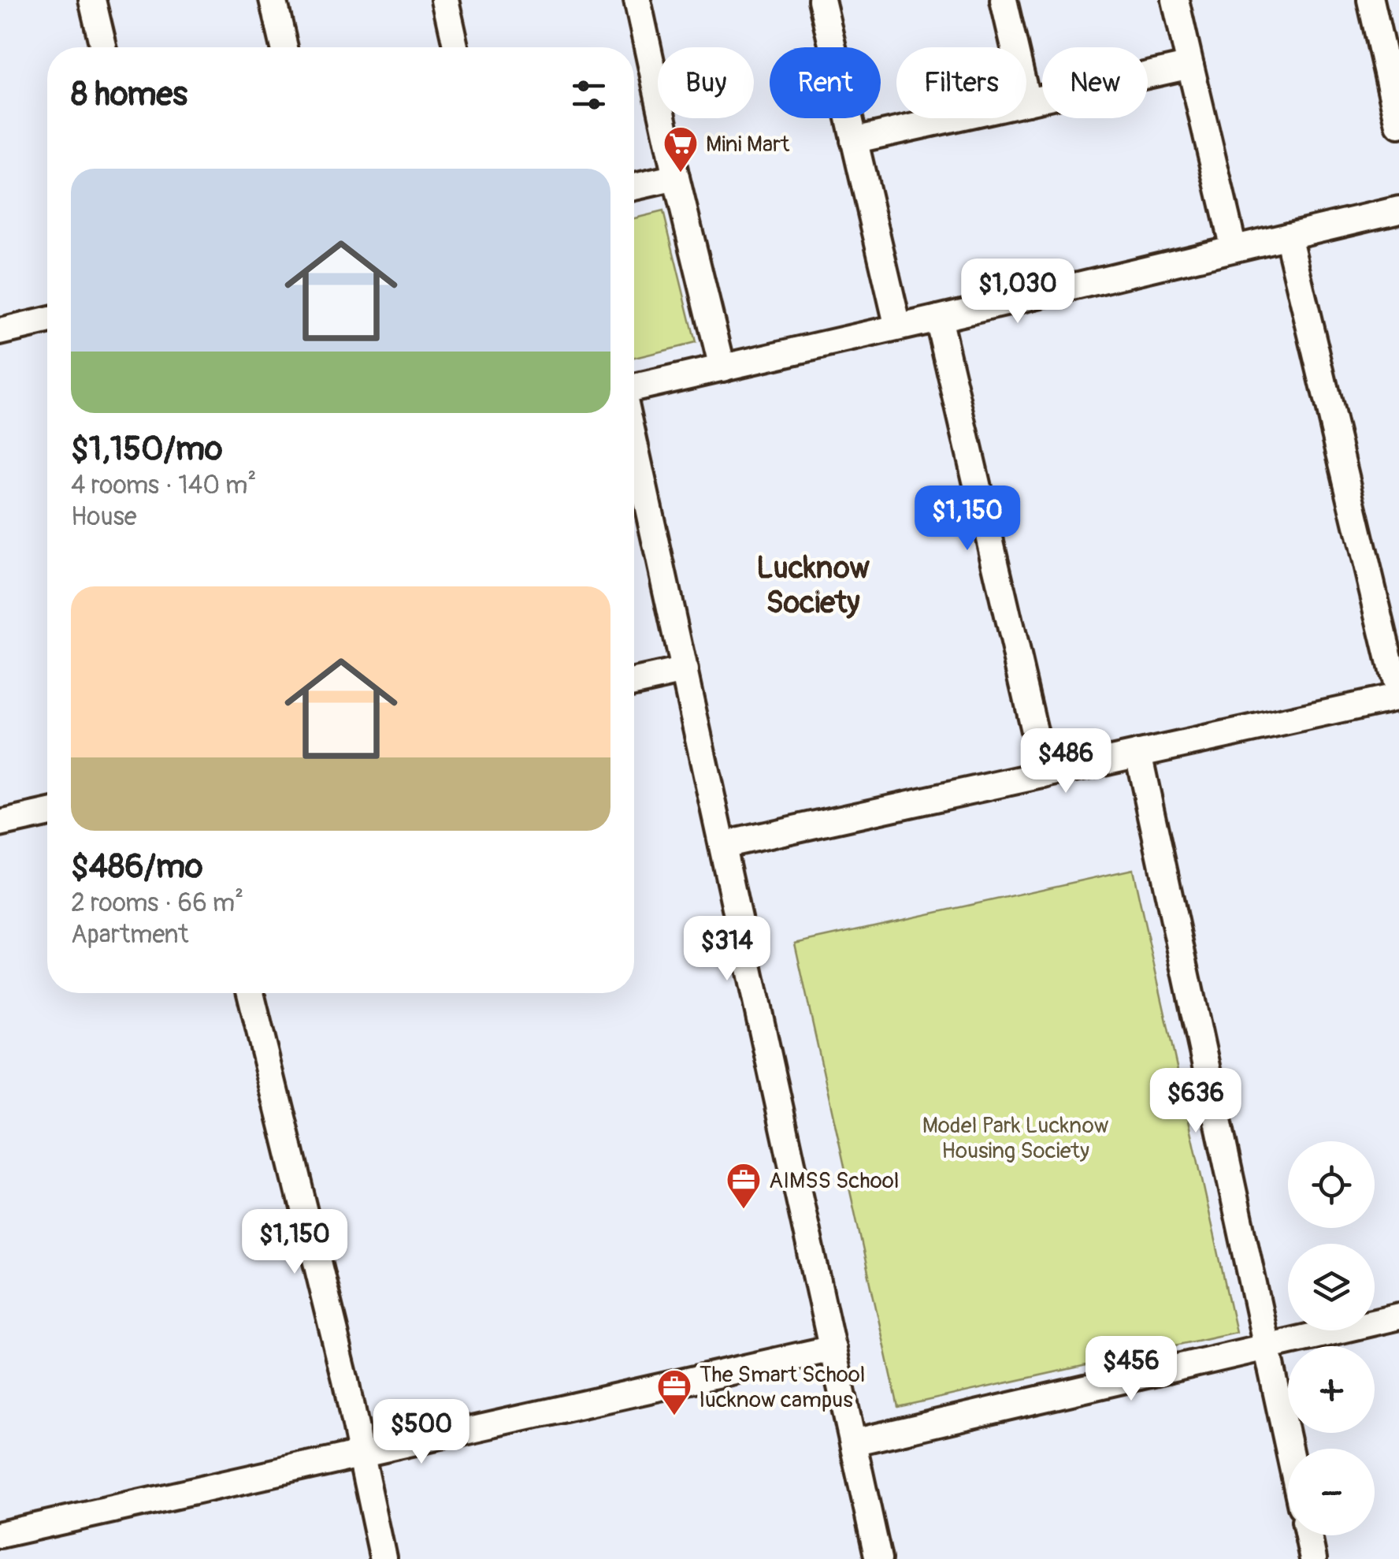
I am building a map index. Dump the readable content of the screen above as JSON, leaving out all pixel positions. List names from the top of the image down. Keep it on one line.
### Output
{"districts":["Lucknow Society"],"parks":["Model Park Lucknow Housing Society"],"places":{"supermarket":["Mini Mart"],"office":["AIMSS School","The Smart School lucknow campus"]},"page":{"chip":["Buy","Rent","Filters","New"],"heading":"8 homes","list":[{"name":"$1,150/mo","note":"4 rooms · 140 m² · House"},{"name":"$486/mo","note":"2 rooms · 66 m² · Apartment"}],"price":["$1,030","$1,150","$486","$314","$636","$1,150","$456","$500"],"map_buttons":["+","−"]}}
